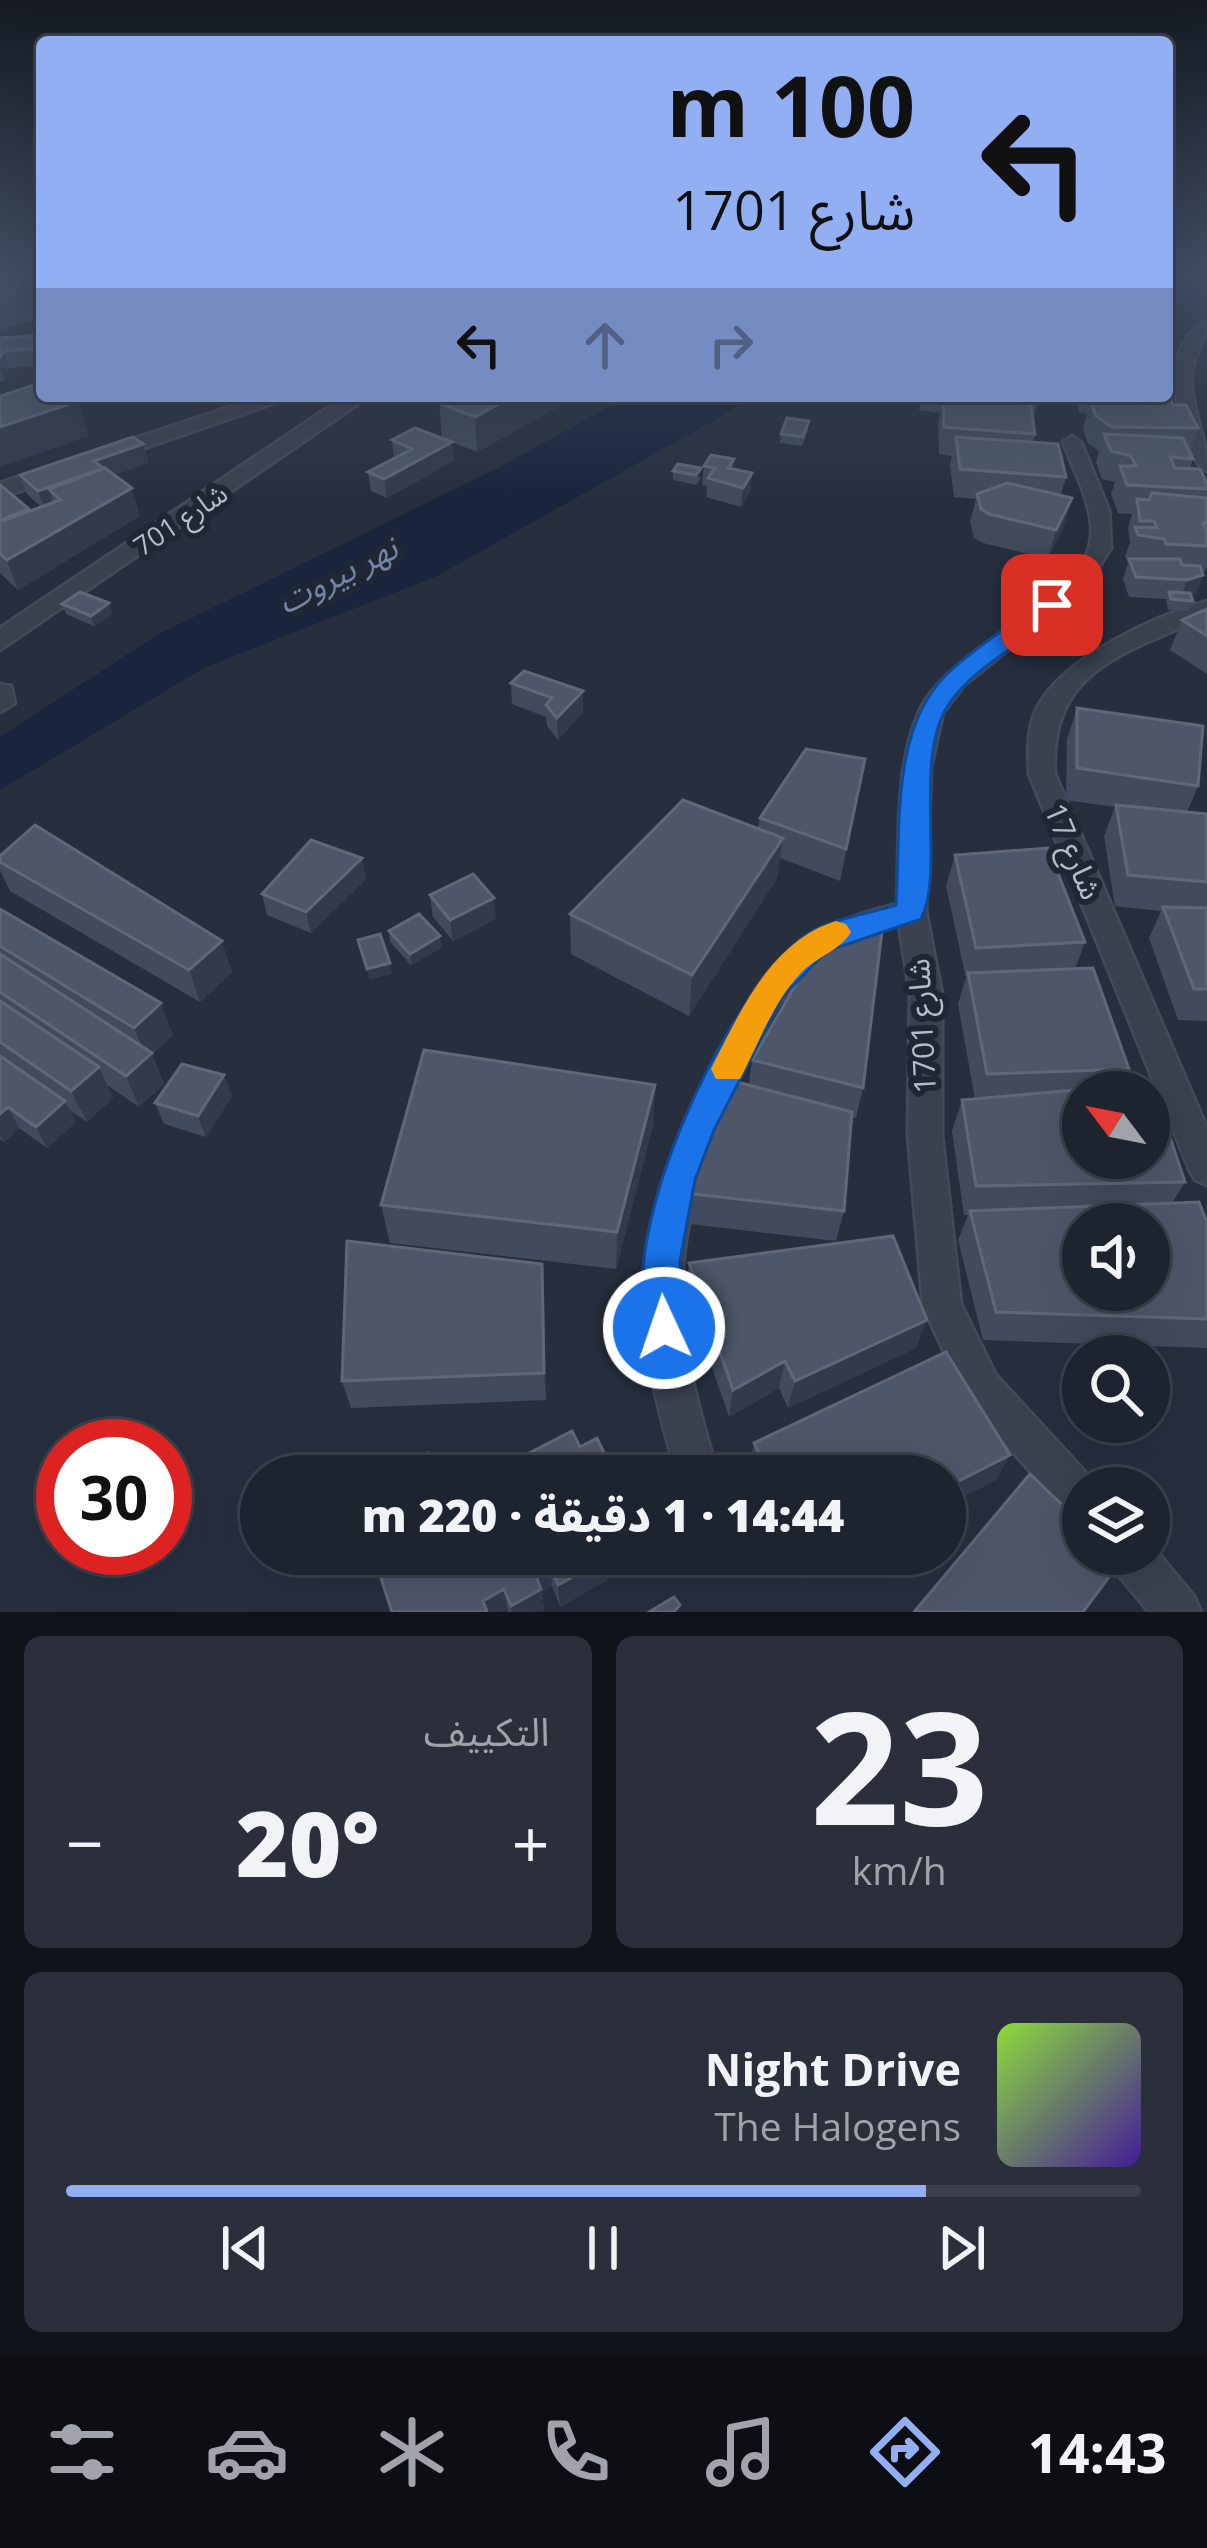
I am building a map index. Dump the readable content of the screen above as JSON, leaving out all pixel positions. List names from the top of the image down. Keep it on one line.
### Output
{"streets":{"street":["شارع 701","شارع 17","شارع 1701"]},"water":["نهر بيروت"],"north":"top left","page":{"turn":["100 m","شارع 1701"],"limit":"30","trip":"14:44 · 1 دقيقة · 220 m","tile":[["23","km/h"],"التكييف"],"heat":["−","20°","+"],"song":["Night Drive","The Halogens"],"tabs":"14:43"}}
